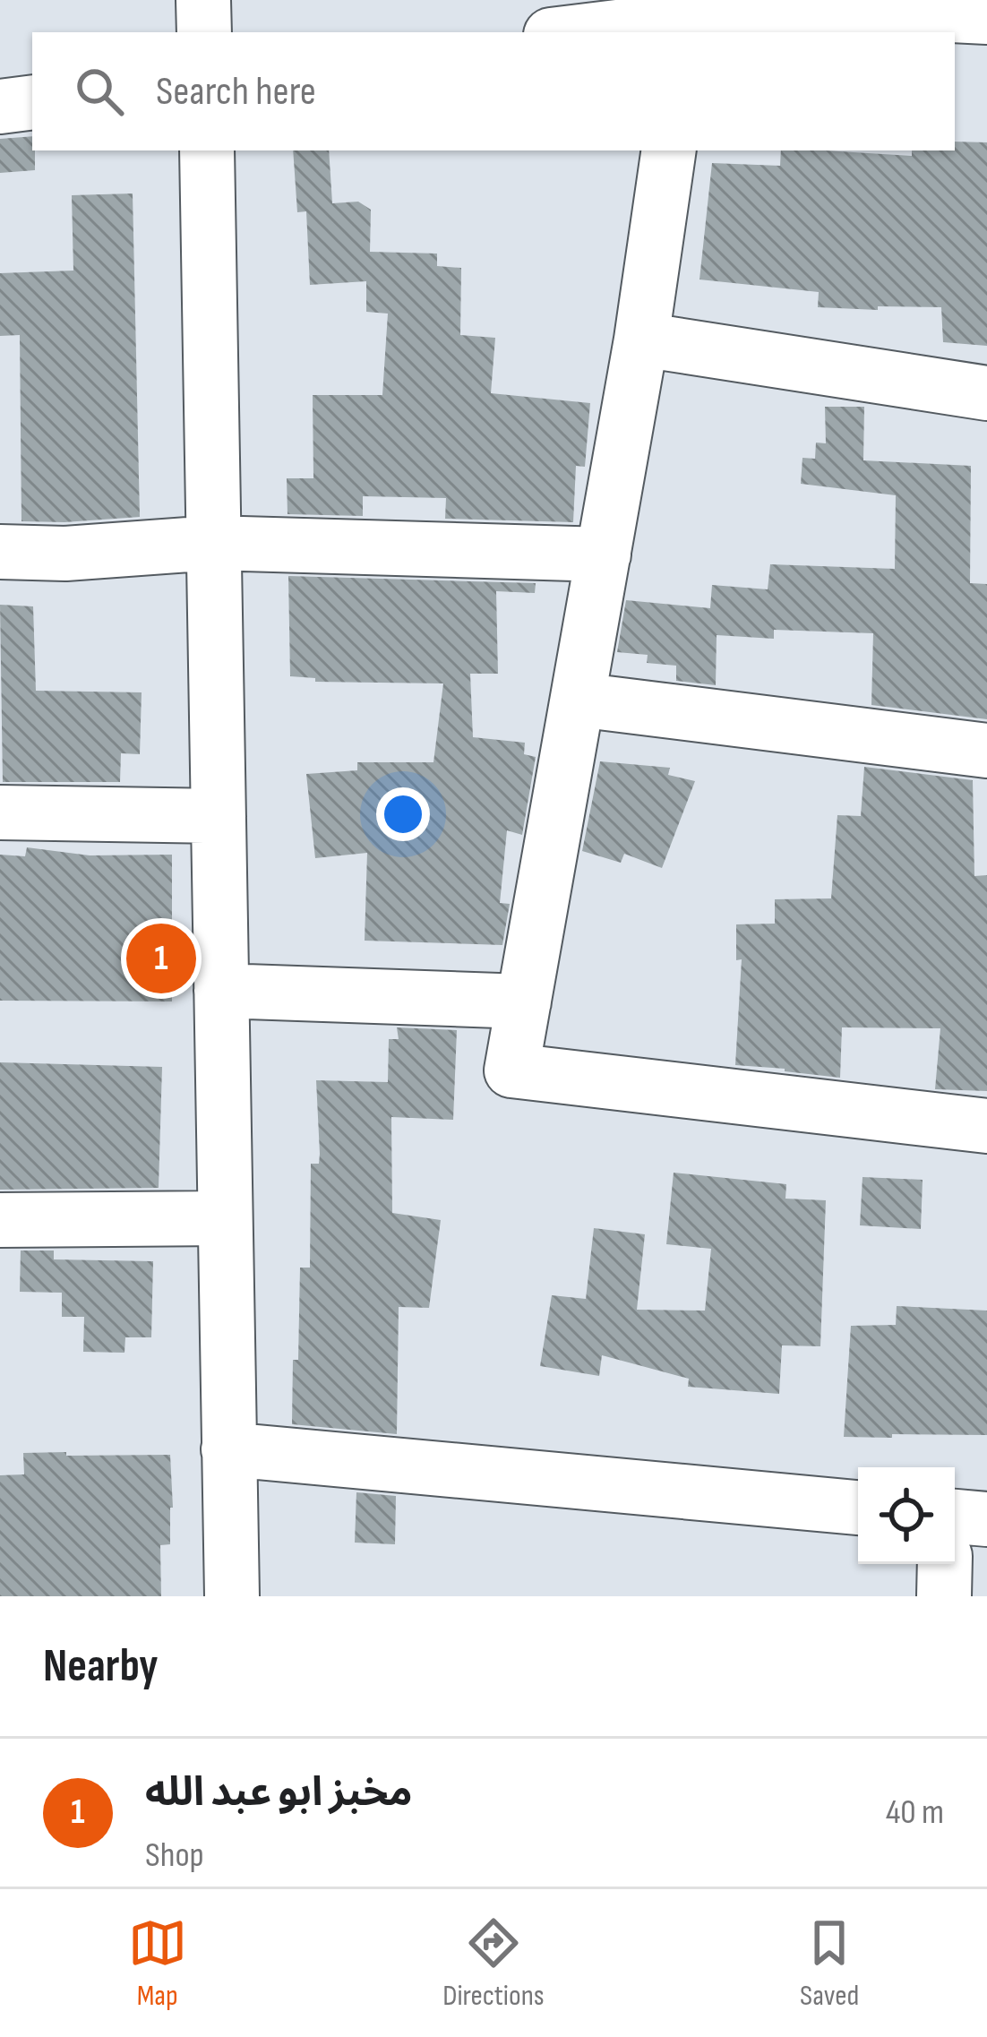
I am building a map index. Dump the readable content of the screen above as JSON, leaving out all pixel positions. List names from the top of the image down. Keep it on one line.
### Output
{"page":{"search":"Search here","pins":"1","heading":"Nearby","list":[{"mark":"1","name":"مخبز ابو عبد الله","note":"Shop","value":"40 m"}],"nav":["Map","Directions","Saved"]}}
